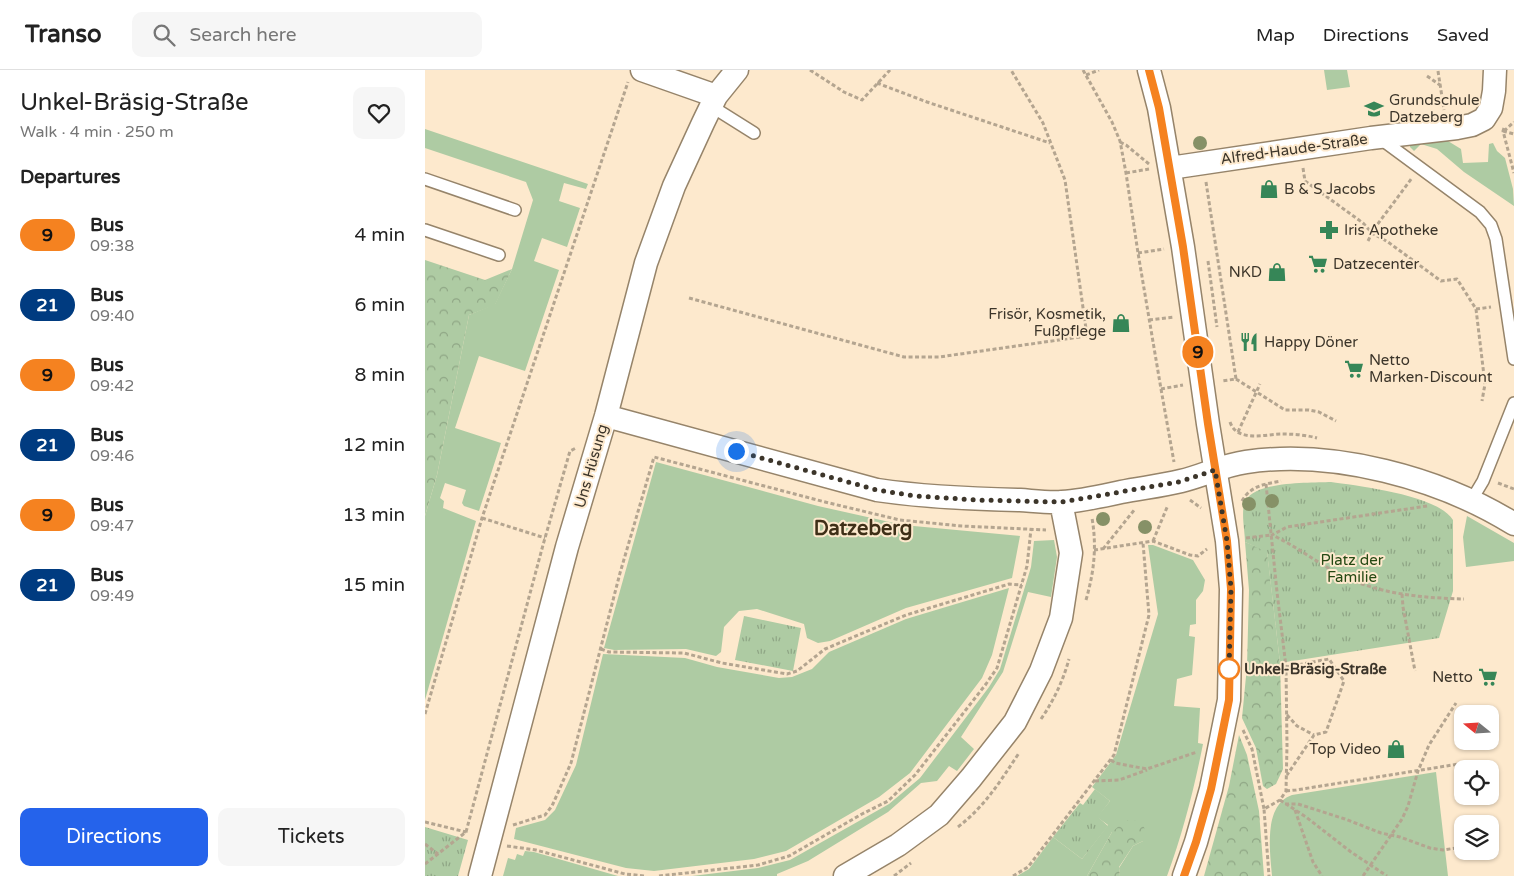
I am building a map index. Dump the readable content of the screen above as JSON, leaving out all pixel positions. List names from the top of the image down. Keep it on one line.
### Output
{"streets":{"street":["Alfred-Haude-Straße","Uns Hüsung"]},"districts":["Datzeberg"],"parks":["Platz der Familie"],"places":{"school or university":["Grundschule Datzeberg"],"shop":["B & S Jacobs","NKD","Frisör, Kosmetik, Fußpflege","Top Video"],"pharmacy":["Iris Apotheke"],"supermarket":["Datzecenter","Netto Marken-Discount","Netto"],"restaurant":["Happy Döner"],"other":["Unkel-Bräsig-Straße"]},"lines":["bus line 9"],"north":"left","page":{"header":"Transo","search":"Search here","nav":["Map","Directions","Saved"],"heading":[["Unkel-Bräsig-Straße","Walk · 4 min · 250 m"],"Departures"],"on_map":"9","list":[{"mark":"9","name":"Bus","note":"09:38","value":"4 min"},{"mark":"21","name":"Bus","note":"09:40","value":"6 min"},{"mark":"9","name":"Bus","note":"09:42","value":"8 min"},{"mark":"21","name":"Bus","note":"09:46","value":"12 min"},{"mark":"9","name":"Bus","note":"09:47","value":"13 min"},{"mark":"21","name":"Bus","note":"09:49","value":"15 min"}],"buttons":["Directions","Tickets"]}}
